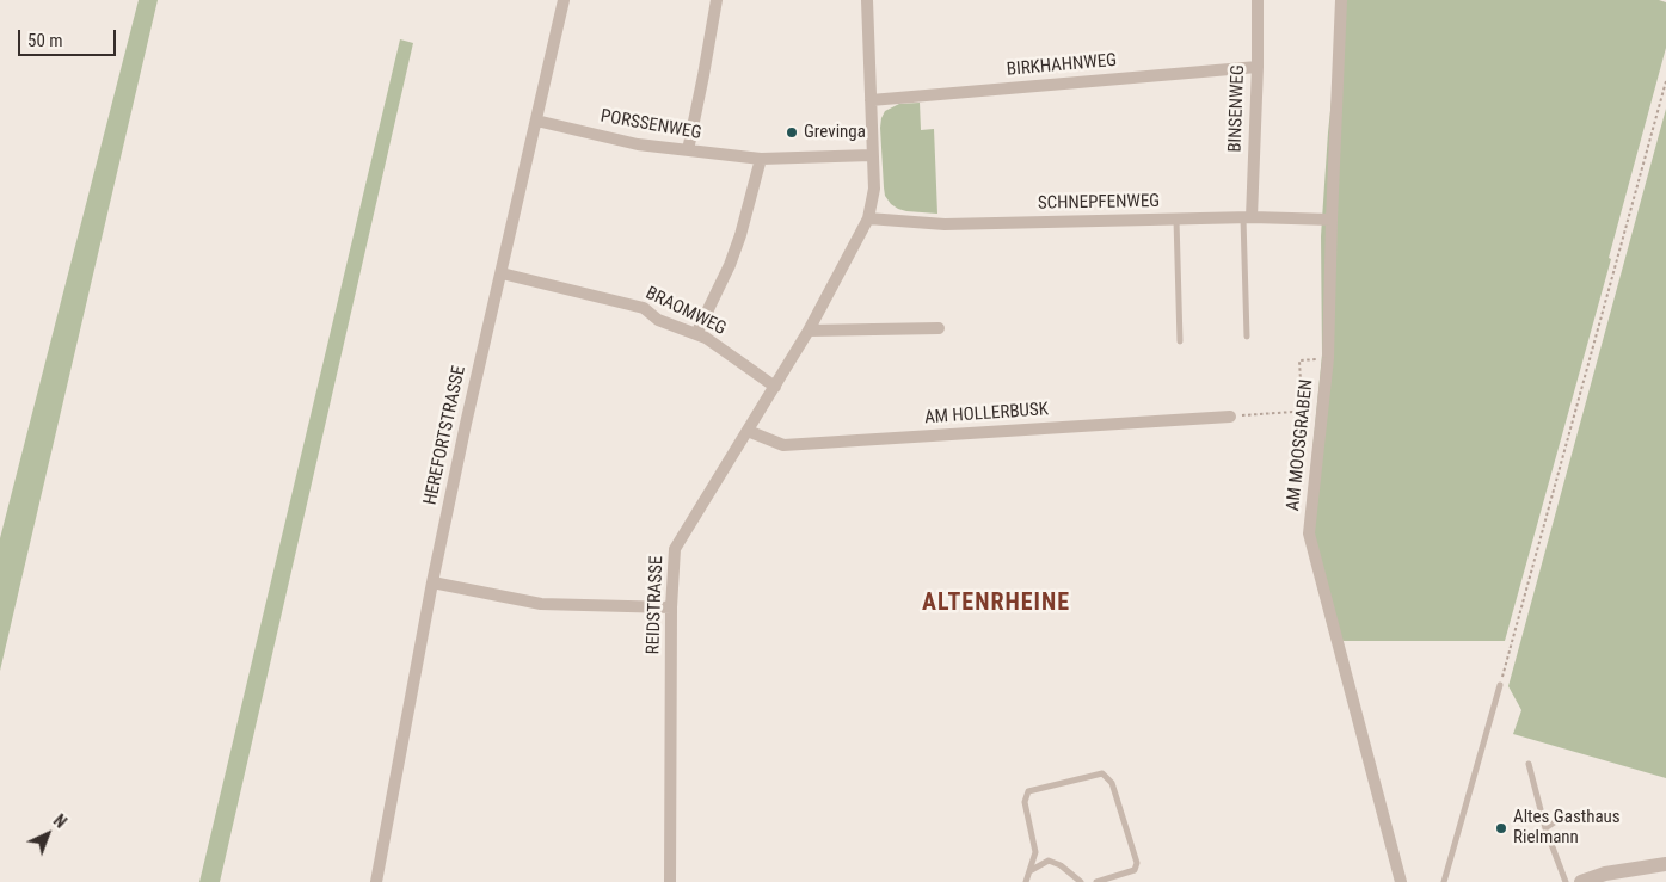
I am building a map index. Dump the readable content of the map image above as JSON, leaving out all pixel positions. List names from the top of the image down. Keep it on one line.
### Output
{"streets":{"street":["BIRKHAHNWEG","BINSENWEG","PORSSENWEG","SCHNEPFENWEG","BRAOMWEG","AM HOLLERBUSK","HEREFORTSTRASSE","AM MOOSGRABEN","REIDSTRASSE"]},"crossings":[["BIRKHAHNWEG","BINSENWEG"],["BIRKHAHNWEG","REIDSTRASSE"],["BINSENWEG","SCHNEPFENWEG"],["PORSSENWEG","HEREFORTSTRASSE"],["PORSSENWEG","REIDSTRASSE"],["SCHNEPFENWEG","AM MOOSGRABEN"],["SCHNEPFENWEG","REIDSTRASSE"],["BRAOMWEG","HEREFORTSTRASSE"],["BRAOMWEG","REIDSTRASSE"],["AM HOLLERBUSK","REIDSTRASSE"]],"districts":["ALTENRHEINE"],"places":["Grevinga","Altes Gasthaus Rielmann"],"scale_bar":"50 m","north":"top right"}
